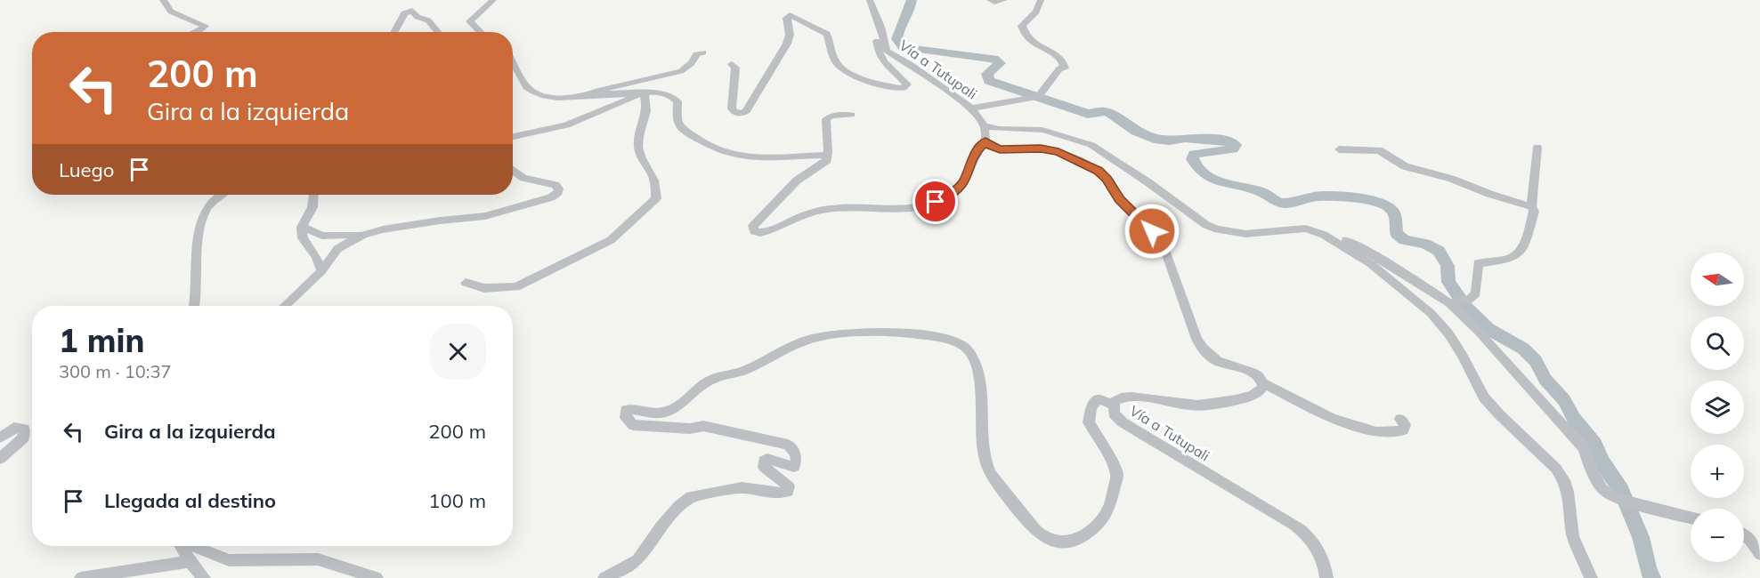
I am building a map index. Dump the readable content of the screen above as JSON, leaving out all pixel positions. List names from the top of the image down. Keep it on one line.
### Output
{"streets":{"street":["Vía a Tutupali"]},"north":"left","page":{"turn":["200 m","Gira a la izquierda"],"then":"Luego","map_buttons":["+","−"],"heading":["1 min","300 m · 10:37"],"list":[{"name":"Gira a la izquierda","value":"200 m"},{"name":"Llegada al destino","value":"100 m"}]}}
